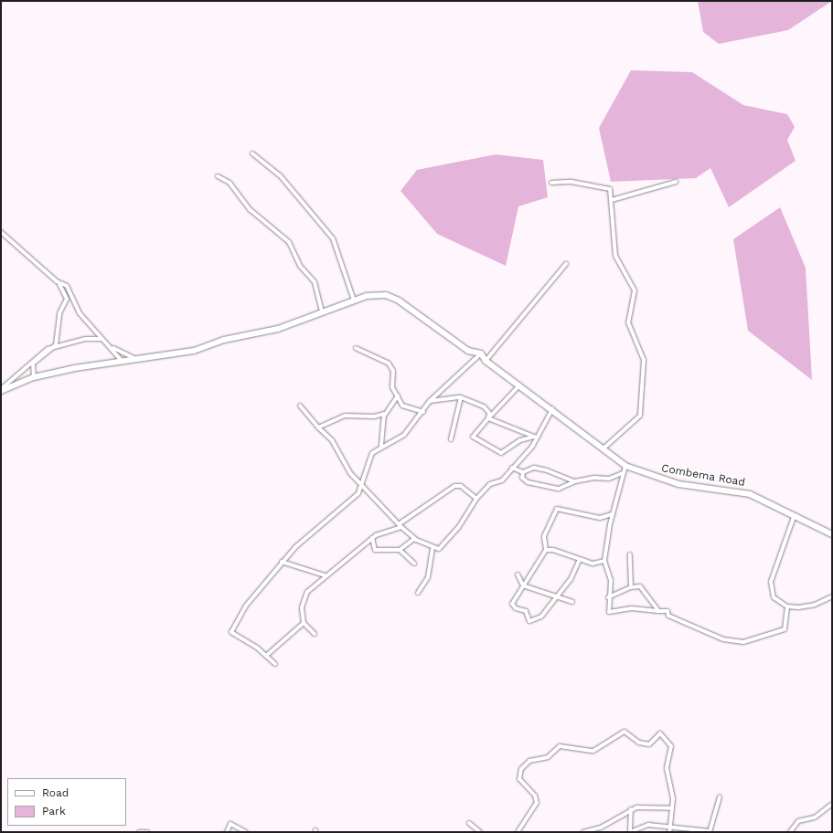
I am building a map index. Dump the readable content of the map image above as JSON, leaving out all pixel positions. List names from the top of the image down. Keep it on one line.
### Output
{"streets":{"street":["Combema Road"]},"legend":["Road","Park"]}
